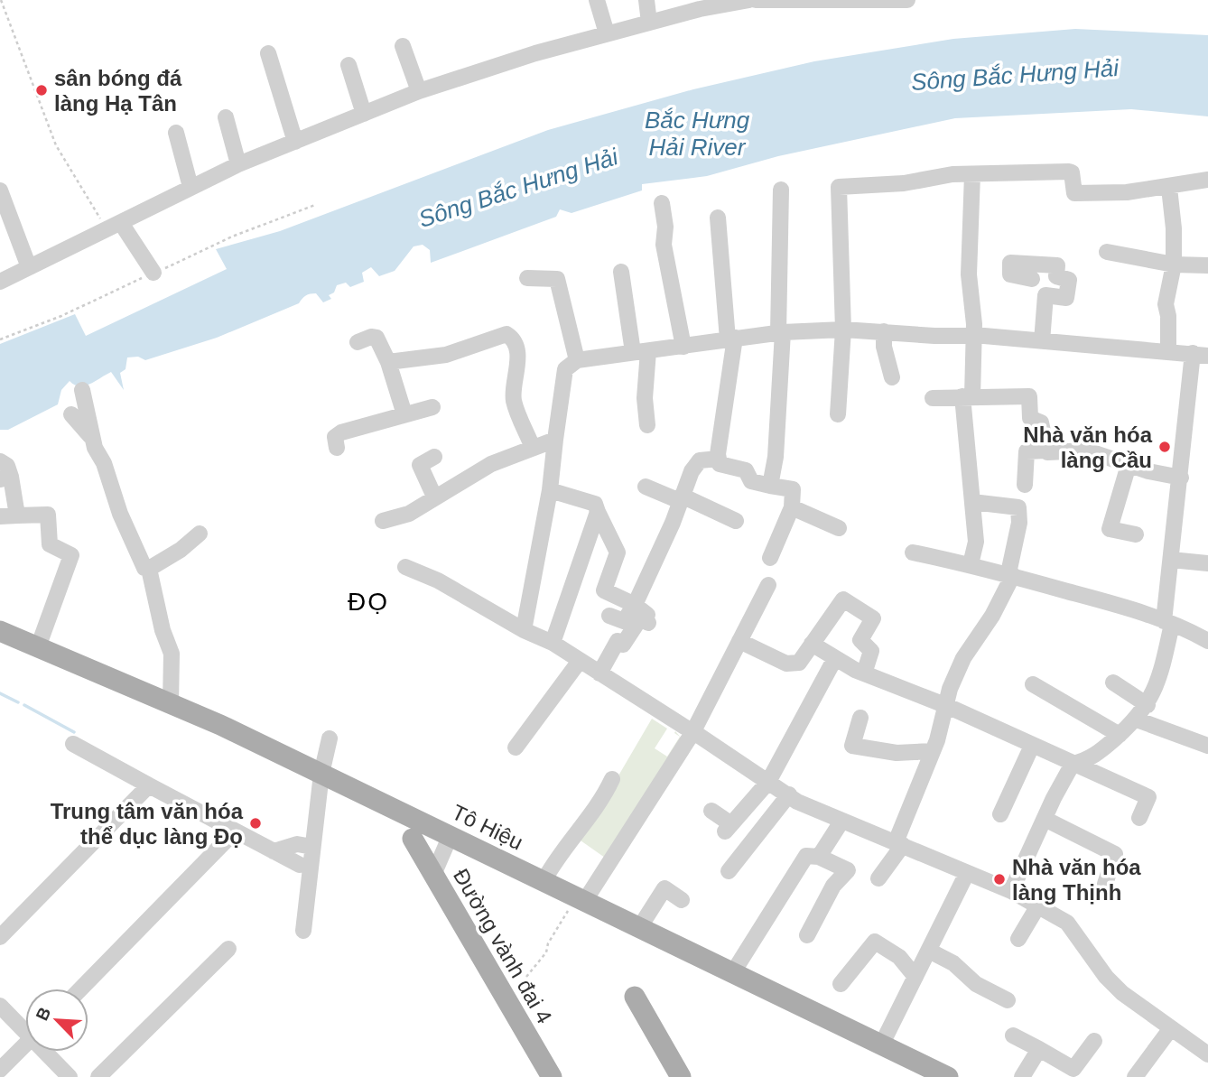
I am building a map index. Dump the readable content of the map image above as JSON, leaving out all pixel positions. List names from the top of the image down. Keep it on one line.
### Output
{"streets":{"main road":["Tô Hiệu","Đường vành đai 4"]},"districts":["ĐỌ"],"water":["Sông Bắc Hưng Hải","Bắc Hưng Hải River"],"places":["sân bóng đá làng Hạ Tân","Nhà văn hóa làng Cầu","Trung tâm văn hóa thể dục làng Đọ","Nhà văn hóa làng Thịnh"],"north":"top left"}
